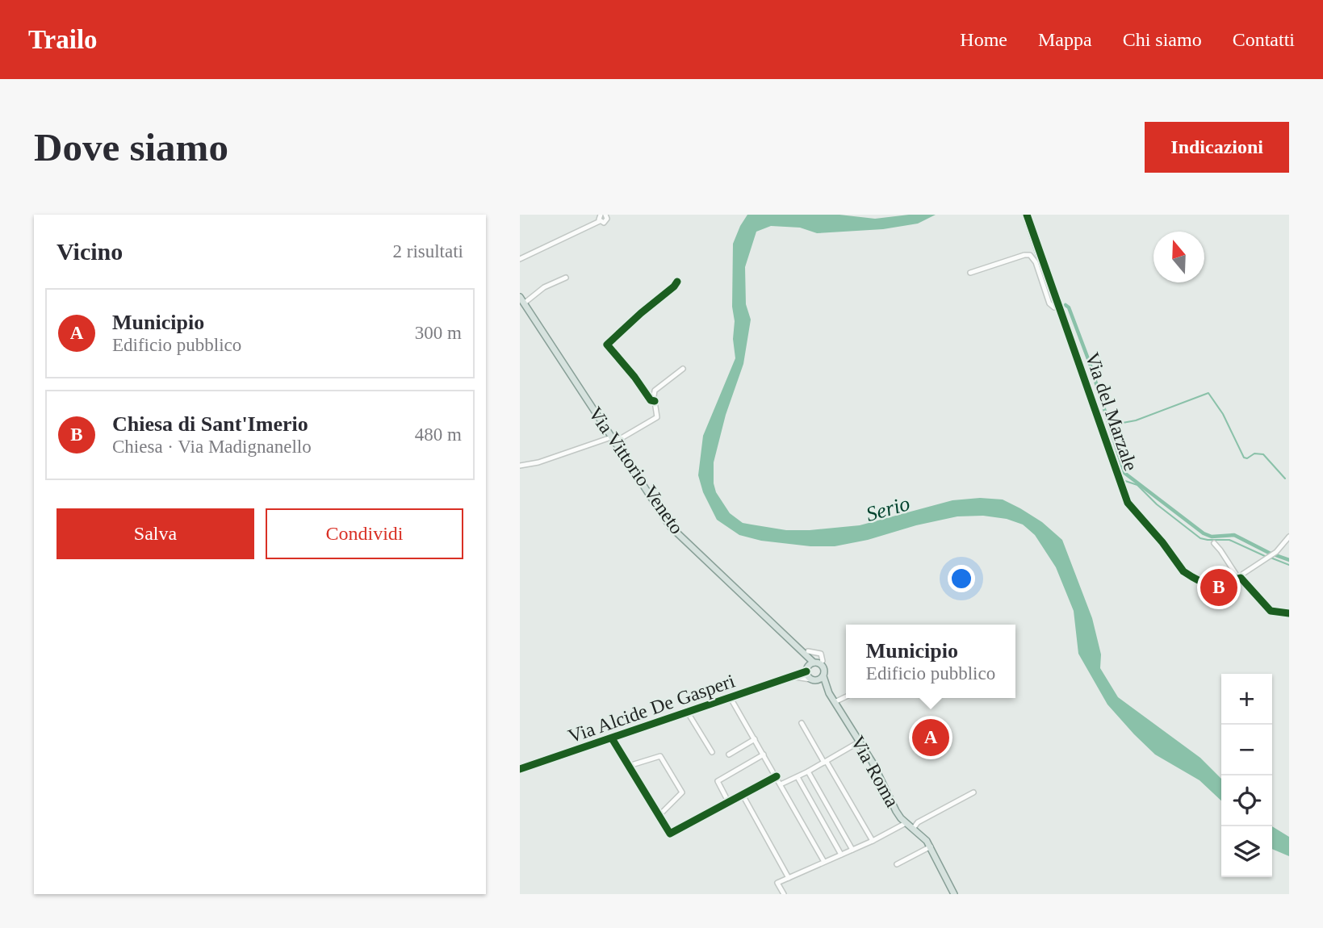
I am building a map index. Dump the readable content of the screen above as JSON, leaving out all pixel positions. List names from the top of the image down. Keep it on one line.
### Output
{"streets":{"main road":["Via Vittorio Veneto","Via Roma"],"street":["Via del Marzale","Via Alcide De Gasperi"]},"crossings":[["Via Vittorio Veneto","Via Alcide De Gasperi"],["Via Vittorio Veneto","Via Roma"],["Via Alcide De Gasperi","Via Roma"]],"water":["Serio"],"north":"top","page":{"header":"Trailo","nav":["Home","Mappa","Chi siamo","Contatti"],"buttons":["Indicazioni",["Salva","Condividi"]],"title":"Dove siamo","heading":["Vicino","2 risultati"],"list":[{"mark":"A","name":"Municipio","note":"Edificio pubblico","value":"300 m"},{"mark":"B","name":"Chiesa di Sant'Imerio","note":"Chiesa · Via Madignanello","value":"480 m"}],"pins":["B","A"],"popup":["Municipio","Edificio pubblico"],"map_buttons":["+","−"]}}
